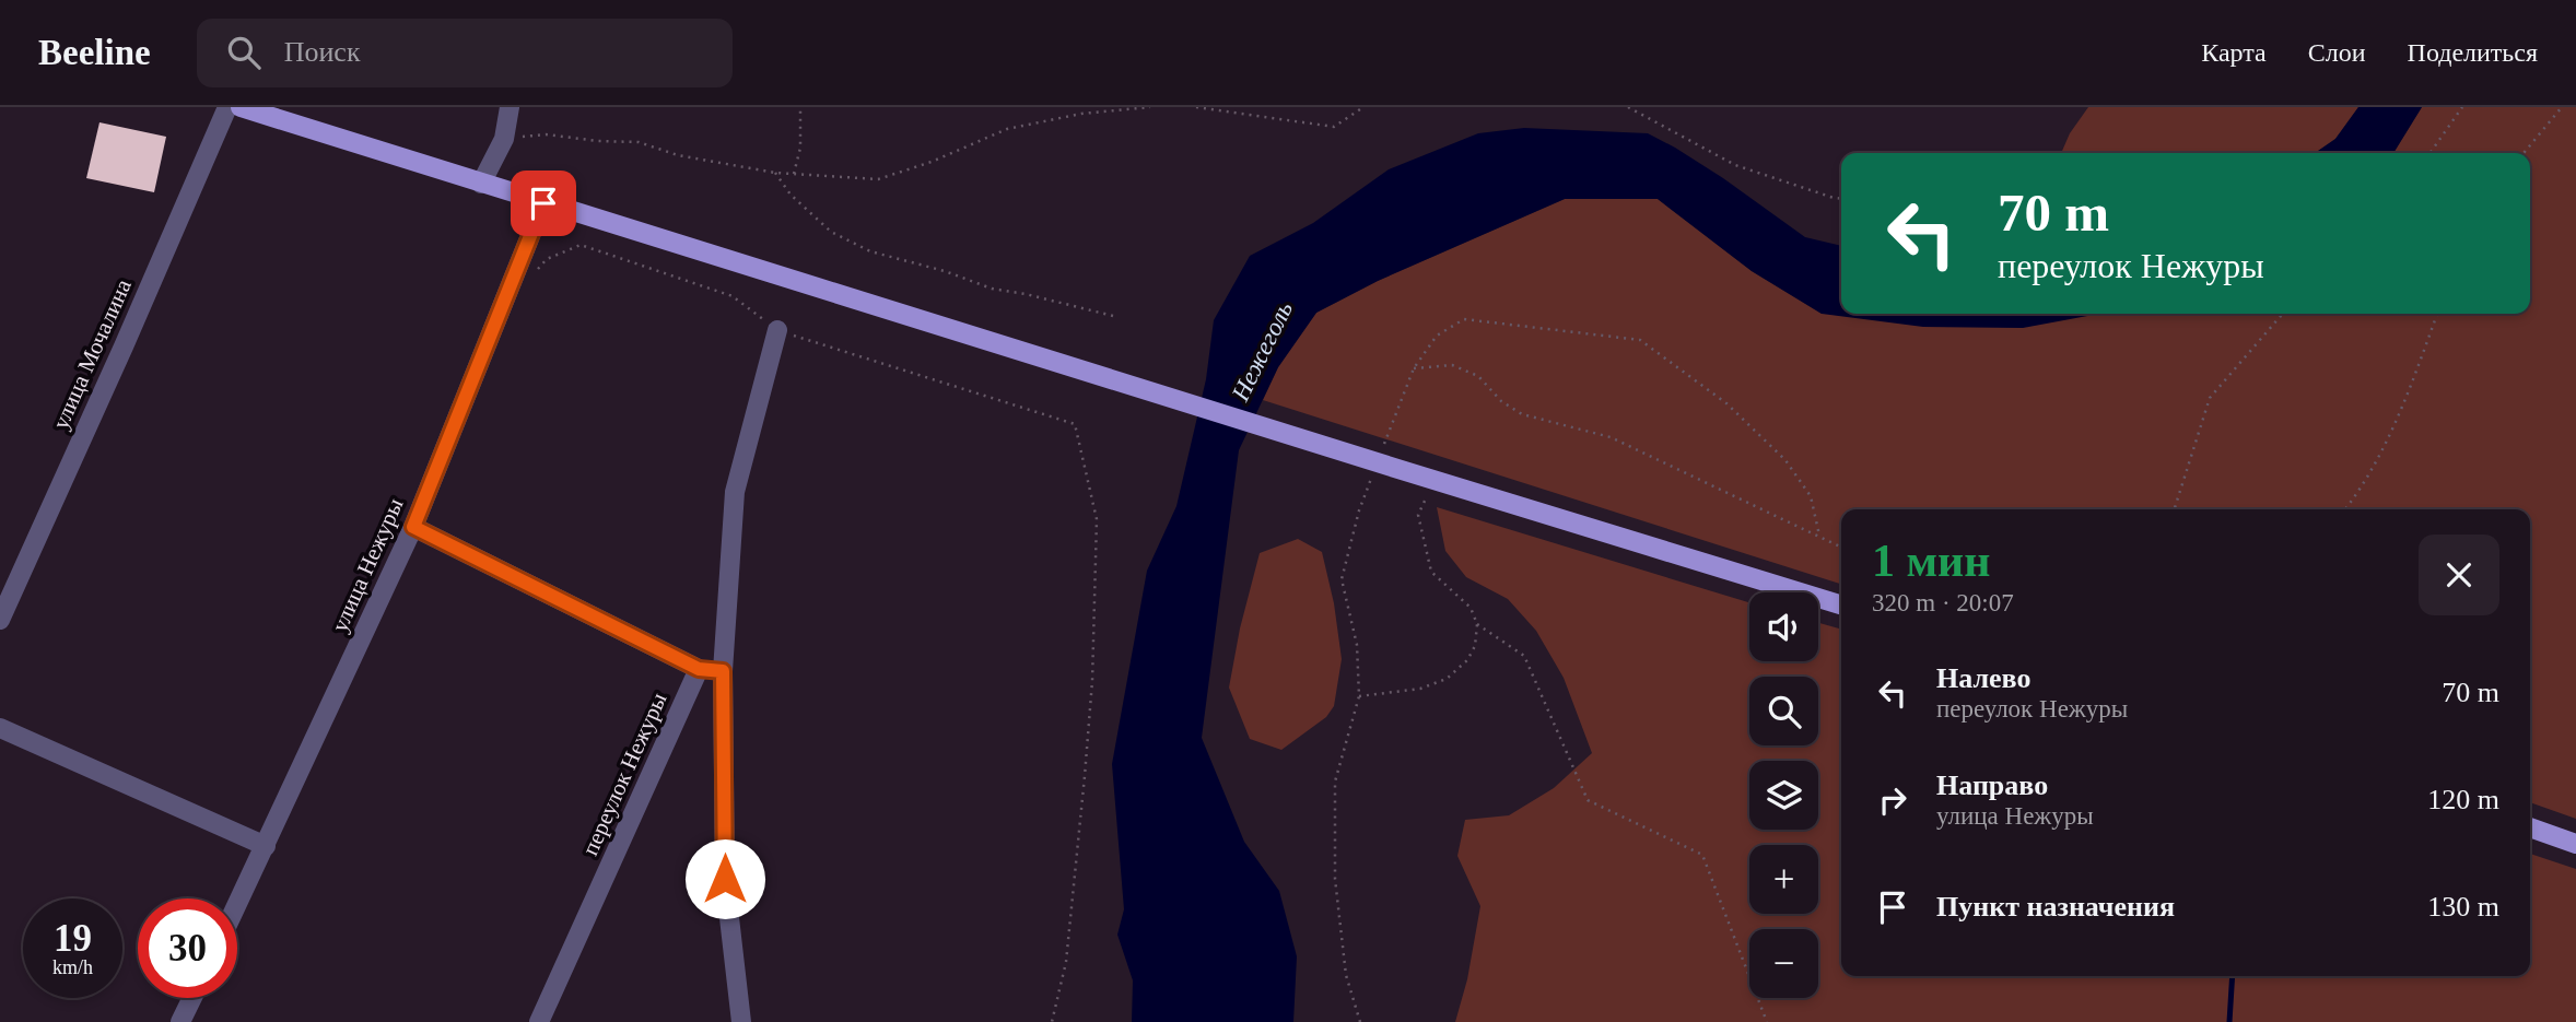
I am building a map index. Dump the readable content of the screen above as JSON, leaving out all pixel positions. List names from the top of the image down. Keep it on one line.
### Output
{"streets":{"street":["улица Мочалина","улица Нежуры","переулок Нежуры"]},"water":["Нежеголь"],"page":{"header":"Beeline","search":"Поиск","nav":["Карта","Слои","Поделиться"],"turn":["70 m","переулок Нежуры"],"heading":["1 мин","320 m · 20:07"],"map_buttons":["+","−"],"list":[{"name":"Налево","note":"переулок Нежуры","value":"70 m"},{"name":"Направо","note":"улица Нежуры","value":"120 m"},{"name":"Пункт назначения","value":"130 m"}],"speed":"19 km/h","limit":"30"}}
